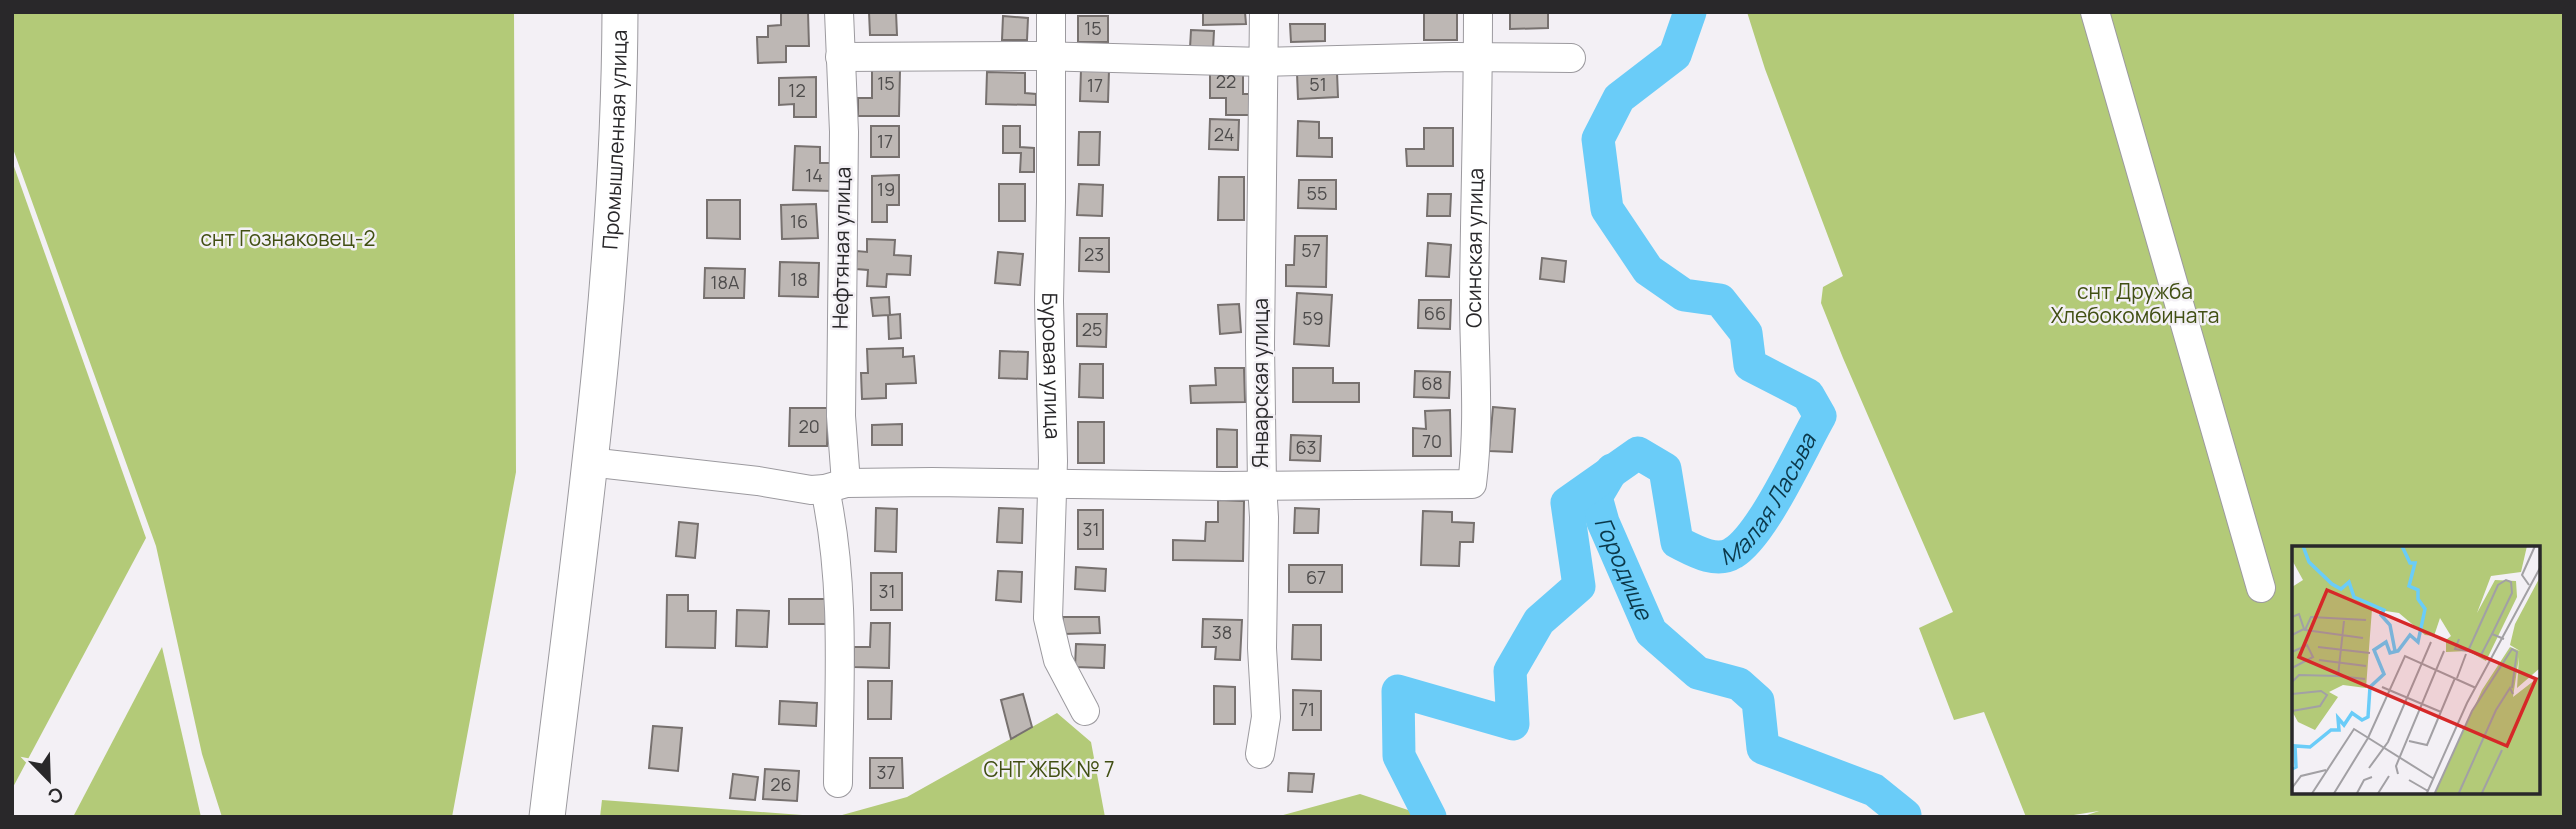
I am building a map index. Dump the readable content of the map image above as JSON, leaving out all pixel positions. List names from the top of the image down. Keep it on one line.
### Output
{"streets":{"main road":["Промышленная улица"],"street":["Нефтяная улица","Осинская улица","Буровая улица","Январская улица"]},"crossings":[["Осинская улица","Январская улица"]],"water":["Малая Ласьва","Городище"],"parks":["снт Гознаковец-2","снт Дружба Хлебокомбината","СНТ ЖБК № 7"],"house_numbers":["15","22","15","51","17","12","24","17","14","19","55","16","57","23","18","18А","66","59","25","68","20","70","63","31","67","31","38","71","37","26"],"north":"bottom right"}
